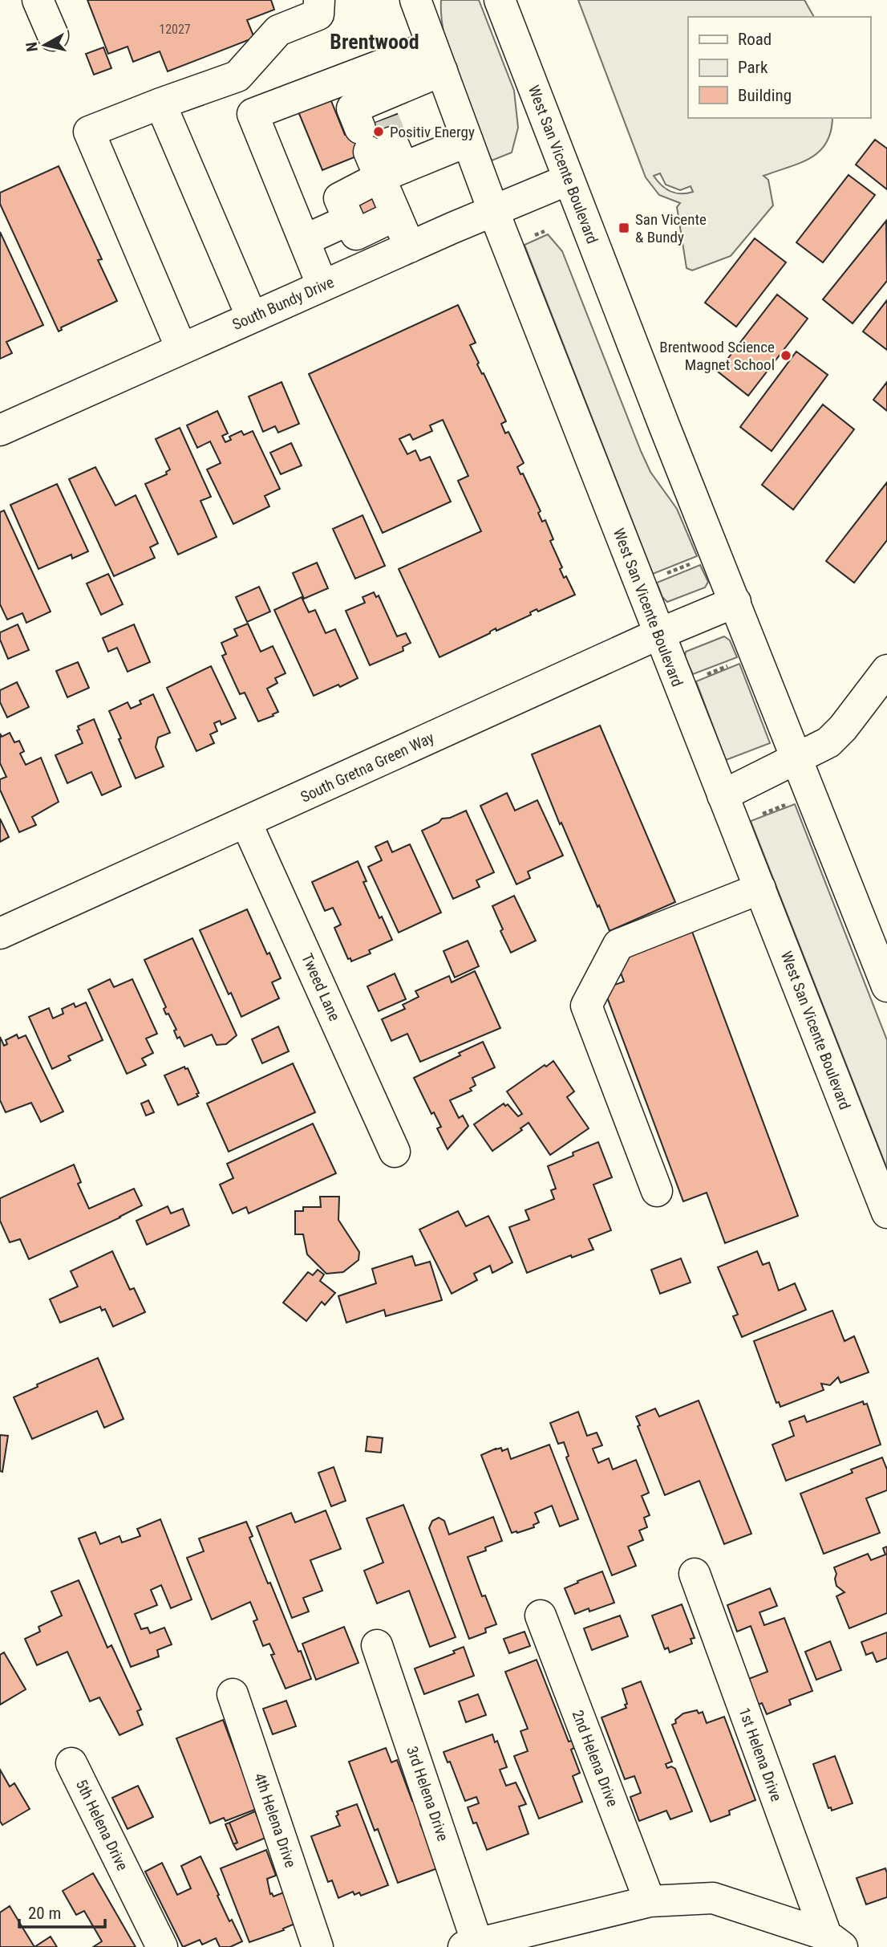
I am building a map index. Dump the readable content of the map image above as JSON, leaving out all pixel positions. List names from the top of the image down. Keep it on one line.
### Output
{"streets":{"street":["West San Vicente Boulevard","South Bundy Drive","South Gretna Green Way","Tweed Lane","1st Helena Drive","2nd Helena Drive","3rd Helena Drive","4th Helena Drive","5th Helena Drive"]},"crossings":[["West San Vicente Boulevard","South Bundy Drive"],["West San Vicente Boulevard","South Gretna Green Way"],["South Gretna Green Way","Tweed Lane"]],"districts":["Brentwood"],"places":{"other":["Positiv Energy","Brentwood Science Magnet School"],"transit":["San Vicente & Bundy"]},"house_numbers":["12027"],"legend":["Road","Park","Building"],"scale_bar":"20 m","north":"left"}
